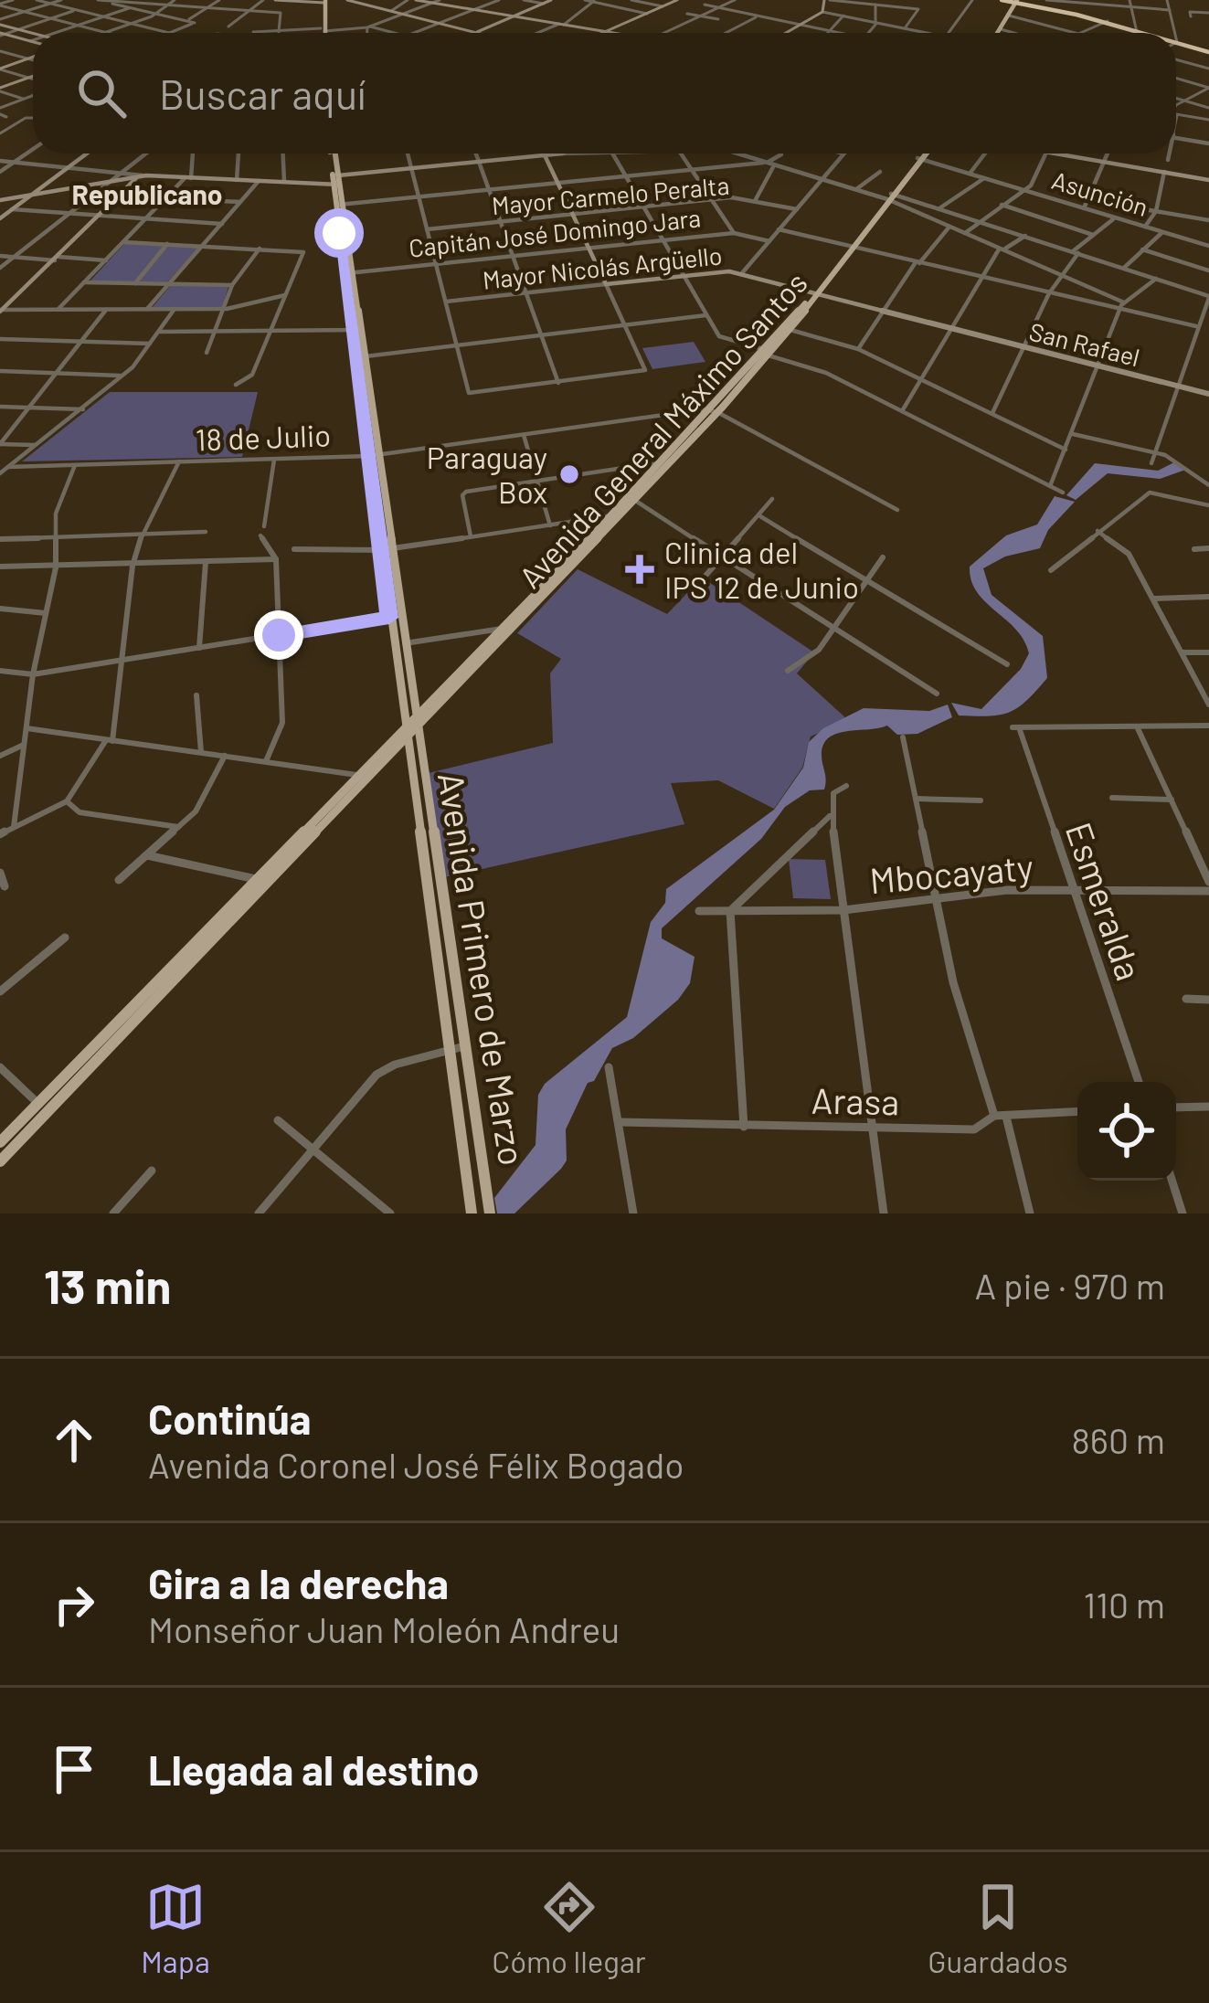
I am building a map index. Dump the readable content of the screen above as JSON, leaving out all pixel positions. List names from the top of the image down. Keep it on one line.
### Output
{"streets":{"main road":["Avenida General Máximo Santos","Avenida Primero de Marzo"],"street":["Asunción","Mayor Carmelo Peralta","Capitán José Domingo Jara","Mayor Nicolás Argüello","San Rafael","18 de Julio","Mbocayaty","Esmeralda","Arasa"]},"crossings":[["Asunción","Avenida General Máximo Santos"],["Mayor Nicolás Argüello","San Rafael"],["Mayor Nicolás Argüello","Avenida General Máximo Santos"],["Avenida General Máximo Santos","18 de Julio"],["Avenida General Máximo Santos","Avenida Primero de Marzo"],["Mbocayaty","Esmeralda"]],"districts":["Republicano"],"places":{"other":["Paraguay Box"],"health":["Clinica del IPS 12 de Junio"]},"page":{"search":"Buscar aquí","heading":["13 min","A pie · 970 m"],"list":[["Continúa","Avenida Coronel José Félix Bogado","860 m"],["Gira a la derecha","Monseñor Juan Moleón Andreu","110 m"],"Llegada al destino"],"nav":["Mapa","Cómo llegar","Guardados"]}}
